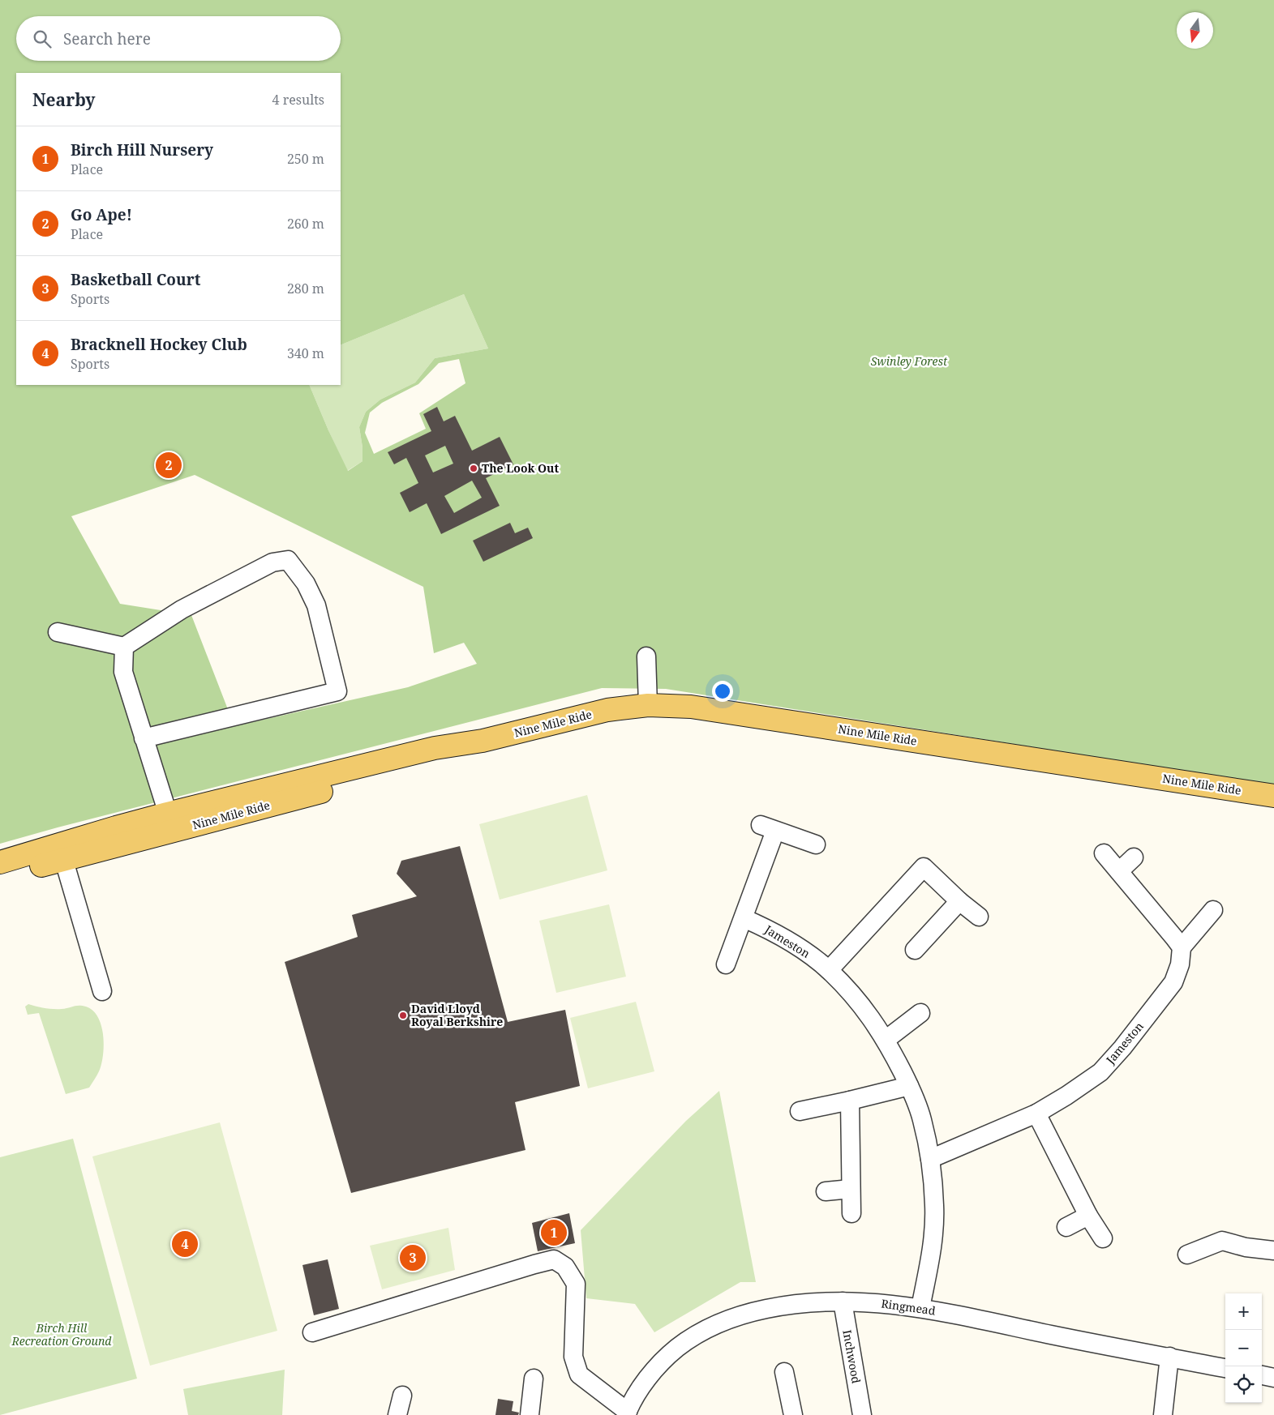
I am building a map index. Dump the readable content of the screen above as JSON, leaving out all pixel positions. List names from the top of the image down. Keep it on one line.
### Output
{"streets":{"main road":["Nine Mile Ride"],"street":["Jameston","Ringmead","Inchwood"]},"crossings":[["Jameston","Ringmead"],["Ringmead","Inchwood"]],"parks":["Swinley Forest","Birch Hill Recreation Ground"],"places":["The Look Out","David Lloyd Royal Berkshire"],"north":"bottom","page":{"search":"Search here","heading":["Nearby","4 results"],"list":[{"mark":"1","name":"Birch Hill Nursery","note":"Place","value":"250 m"},{"mark":"2","name":"Go Ape!","note":"Place","value":"260 m"},{"mark":"3","name":"Basketball Court","note":"Sports","value":"280 m"},{"mark":"4","name":"Bracknell Hockey Club","note":"Sports","value":"340 m"}],"pins":["2","1","4","3"],"map_buttons":["+","−"]}}
